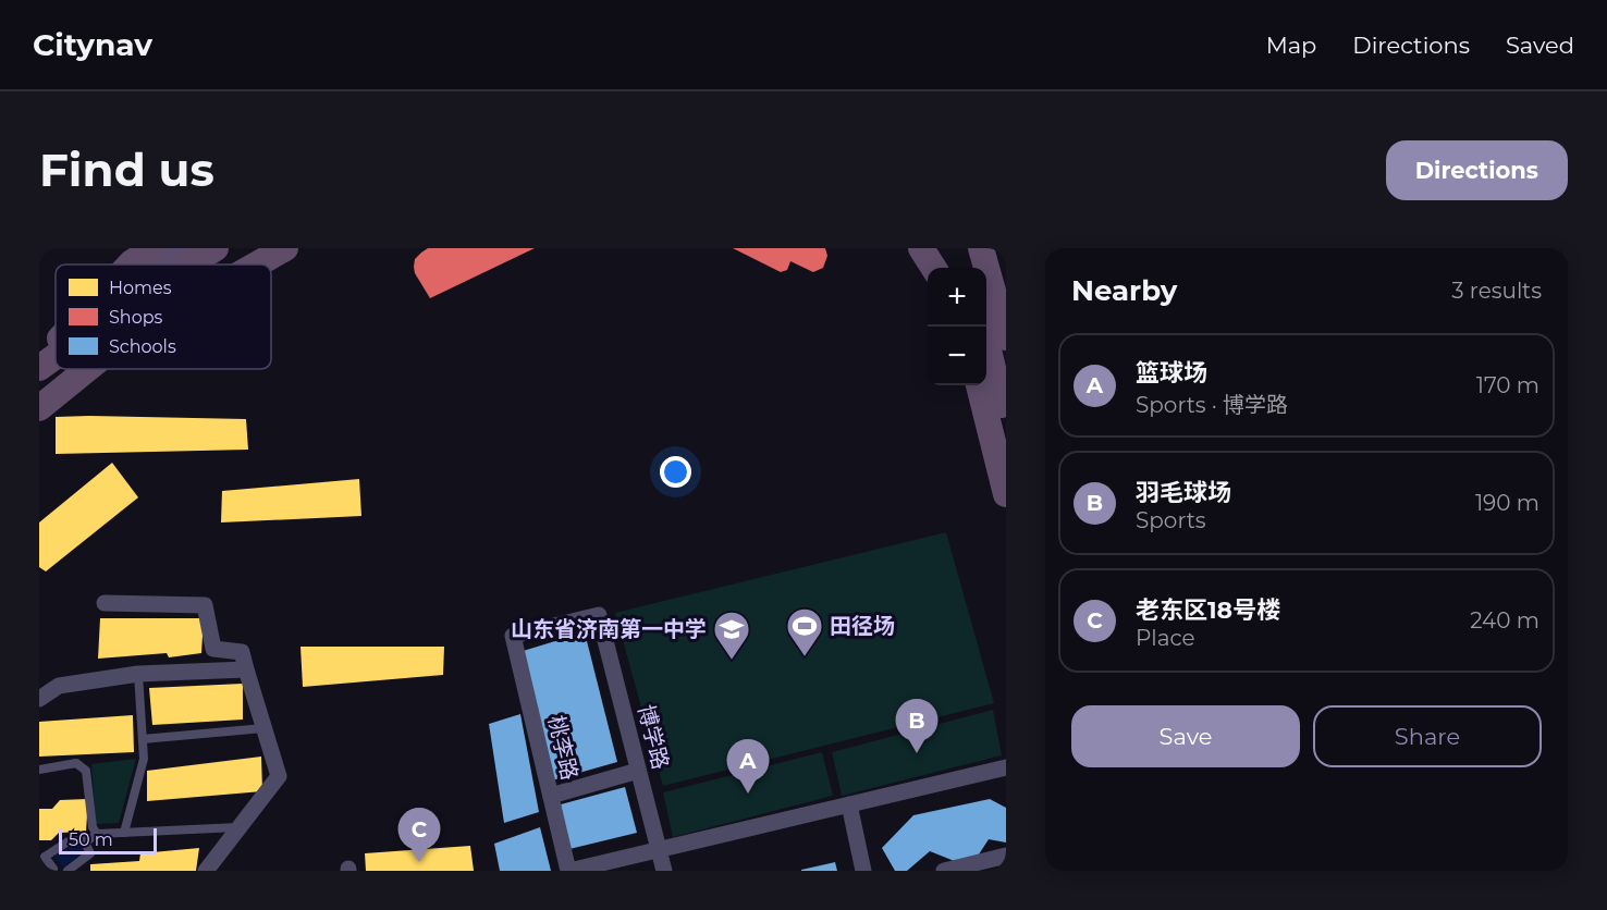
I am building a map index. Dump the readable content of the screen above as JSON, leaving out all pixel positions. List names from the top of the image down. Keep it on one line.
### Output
{"streets":{"street":["博学路","桃李路"]},"crossings":[["博学路","桃李路"]],"places":{"sports":["田径场"],"school or university":["山东省济南第一中学"]},"legend":["Homes","Shops","Schools"],"scale_bar":"50 m","page":{"header":"Citynav","nav":["Map","Directions","Saved"],"buttons":["Directions",["Save","Share"]],"title":"Find us","heading":["Nearby","3 results"],"map_buttons":["+","−"],"list":[{"mark":"A","name":"篮球场","note":"Sports · 博学路","value":"170 m"},{"mark":"B","name":"羽毛球场","note":"Sports","value":"190 m"},{"mark":"C","name":"老东区18号楼","note":"Place","value":"240 m"}],"pins":["B","A","C"],"scale":"50 m"}}
